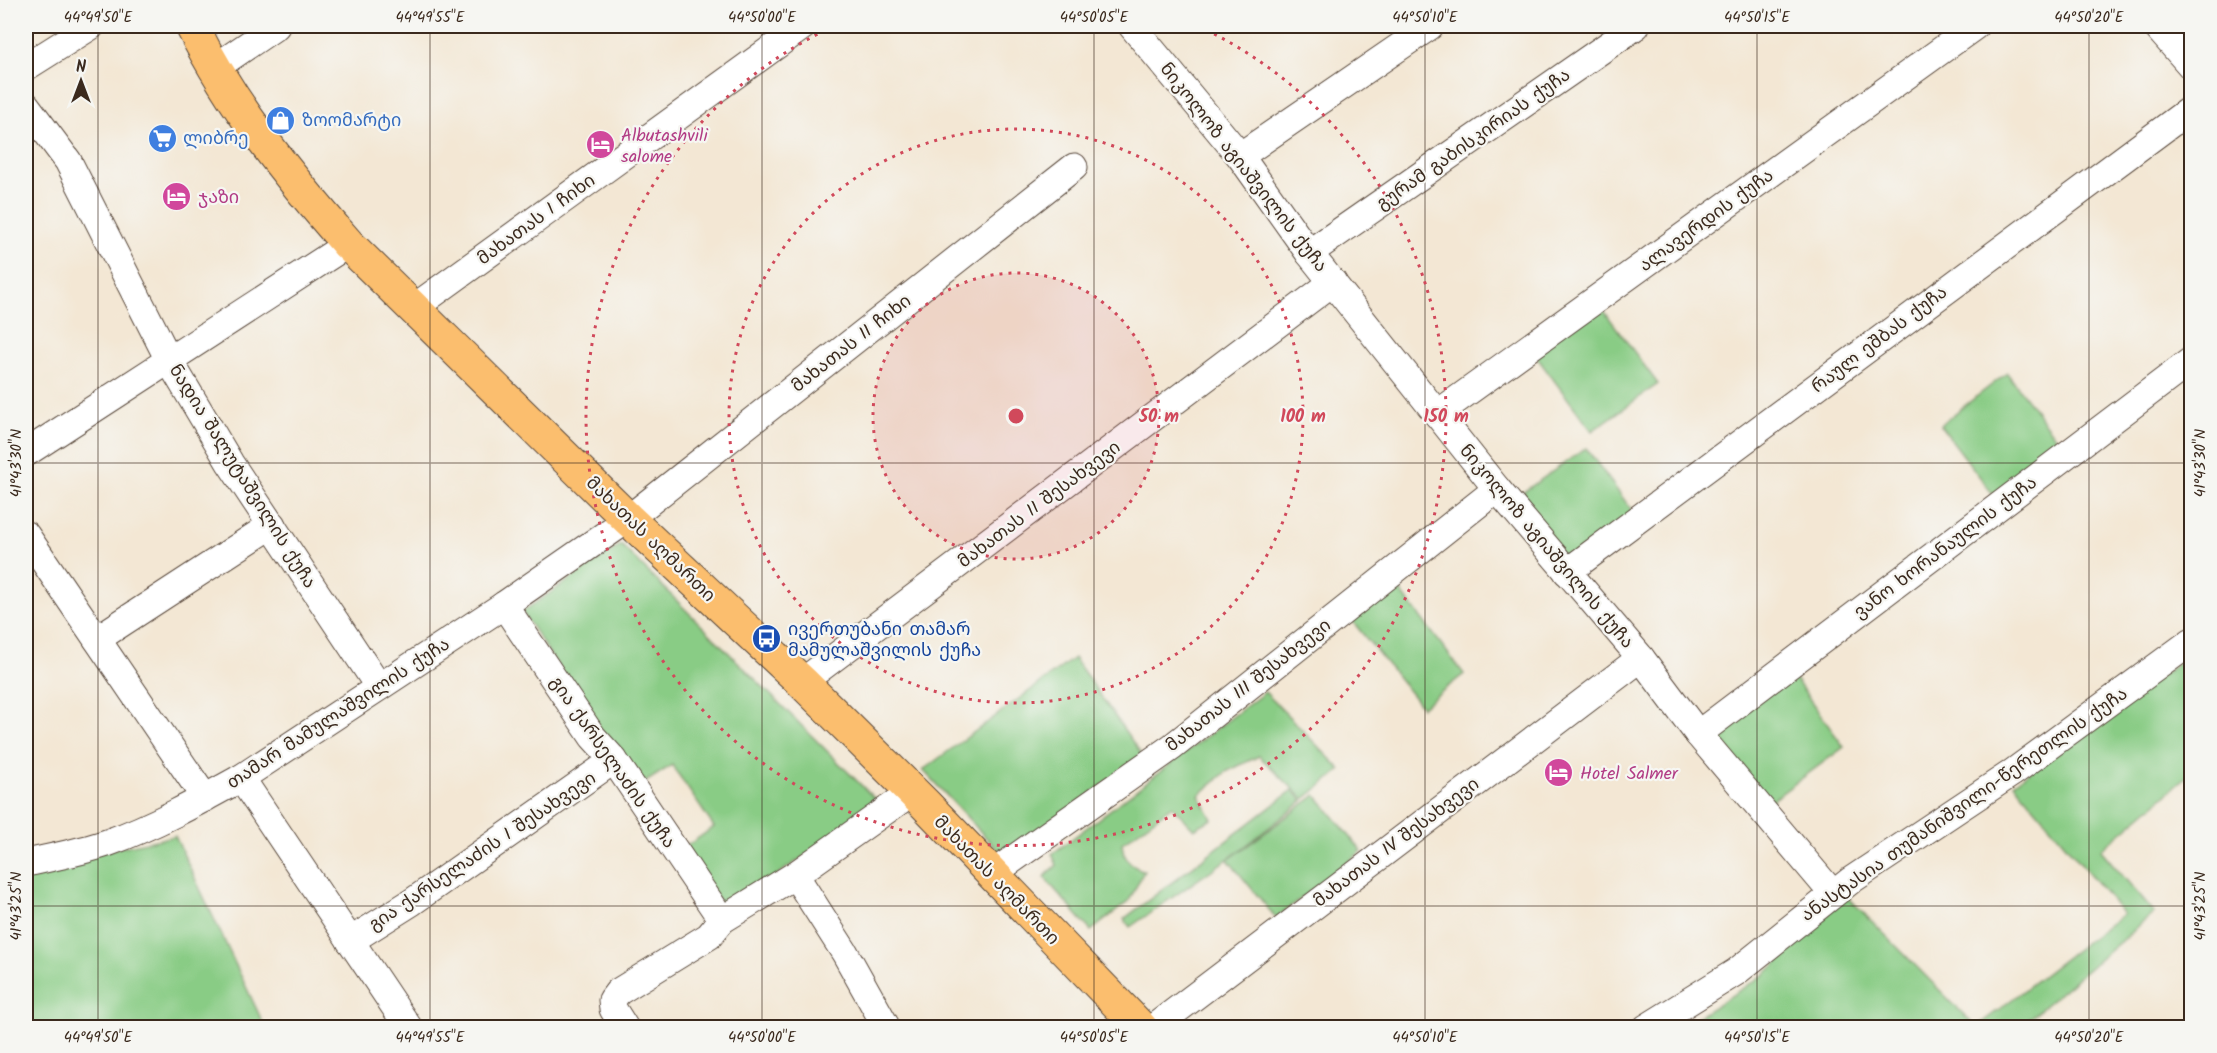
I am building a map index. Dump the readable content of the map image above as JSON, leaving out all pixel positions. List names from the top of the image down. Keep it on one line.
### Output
{"streets":{"main road":["მახათას აღმართი"],"street":["გურამ გაბისკირიას ქუჩა","ნიკოლოზ აგიაშვილის ქუჩა","მახათას I ჩიხი","ალავერდის ქუჩა","რაულ ეშბას ქუჩა","მახათას II ჩიხი","ნადია შალუტაშვილის ქუჩა","მახათას II შესახვევი","ვანო ხორანაულის ქუჩა","მახათას III შესახვევი","თამარ მამულაშვილის ქუჩა","გია ქარსელაძის ქუჩა","ანასტასია თუმანიშვილი-წერეთლის ქუჩა","მახათას IV შესახვევი","გია ქარსელაძის I შესახვევი"]},"crossings":[["გურამ გაბისკირიას ქუჩა","ნიკოლოზ აგიაშვილის ქუჩა"],["ნიკოლოზ აგიაშვილის ქუჩა","ალავერდის ქუჩა"],["ნიკოლოზ აგიაშვილის ქუჩა","რაულ ეშბას ქუჩა"],["ნიკოლოზ აგიაშვილის ქუჩა","მახათას II შესახვევი"],["ნიკოლოზ აგიაშვილის ქუჩა","ვანო ხორანაულის ქუჩა"],["ნიკოლოზ აგიაშვილის ქუჩა","მახათას III შესახვევი"],["ნიკოლოზ აგიაშვილის ქუჩა","ანასტასია თუმანიშვილი-წერეთლის ქუჩა"],["ნიკოლოზ აგიაშვილის ქუჩა","მახათას IV შესახვევი"],["მახათას I ჩიხი","მახათას აღმართი"],["მახათას II ჩიხი","მახათას აღმართი"],["მახათას II ჩიხი","თამარ მამულაშვილის ქუჩა"],["ნადია შალუტაშვილის ქუჩა","თამარ მამულაშვილის ქუჩა"],["მახათას II შესახვევი","მახათას აღმართი"],["მახათას აღმართი","მახათას III შესახვევი"],["მახათას აღმართი","თამარ მამულაშვილის ქუჩა"],["თამარ მამულაშვილის ქუჩა","გია ქარსელაძის ქუჩა"],["გია ქარსელაძის ქუჩა","გია ქარსელაძის I შესახვევი"]],"places":{"shop":["ზოომარტი"],"supermarket":["ლიბრე"],"hotel":["Albutashvili salome","ჯაზი","Hotel Salmer"],"bus stop":["ივერთუბანი თამარ მამულაშვილის ქუჩა"]},"north":"top","coordinates":["44°49'50\"E","44°49'55\"E","44°50'00\"E","44°50'05\"E","44°50'10\"E","44°50'15\"E","44°50'20\"E","41°43'30\"N","41°43'25\"N"],"rings":["50 m","100 m","150 m"]}
